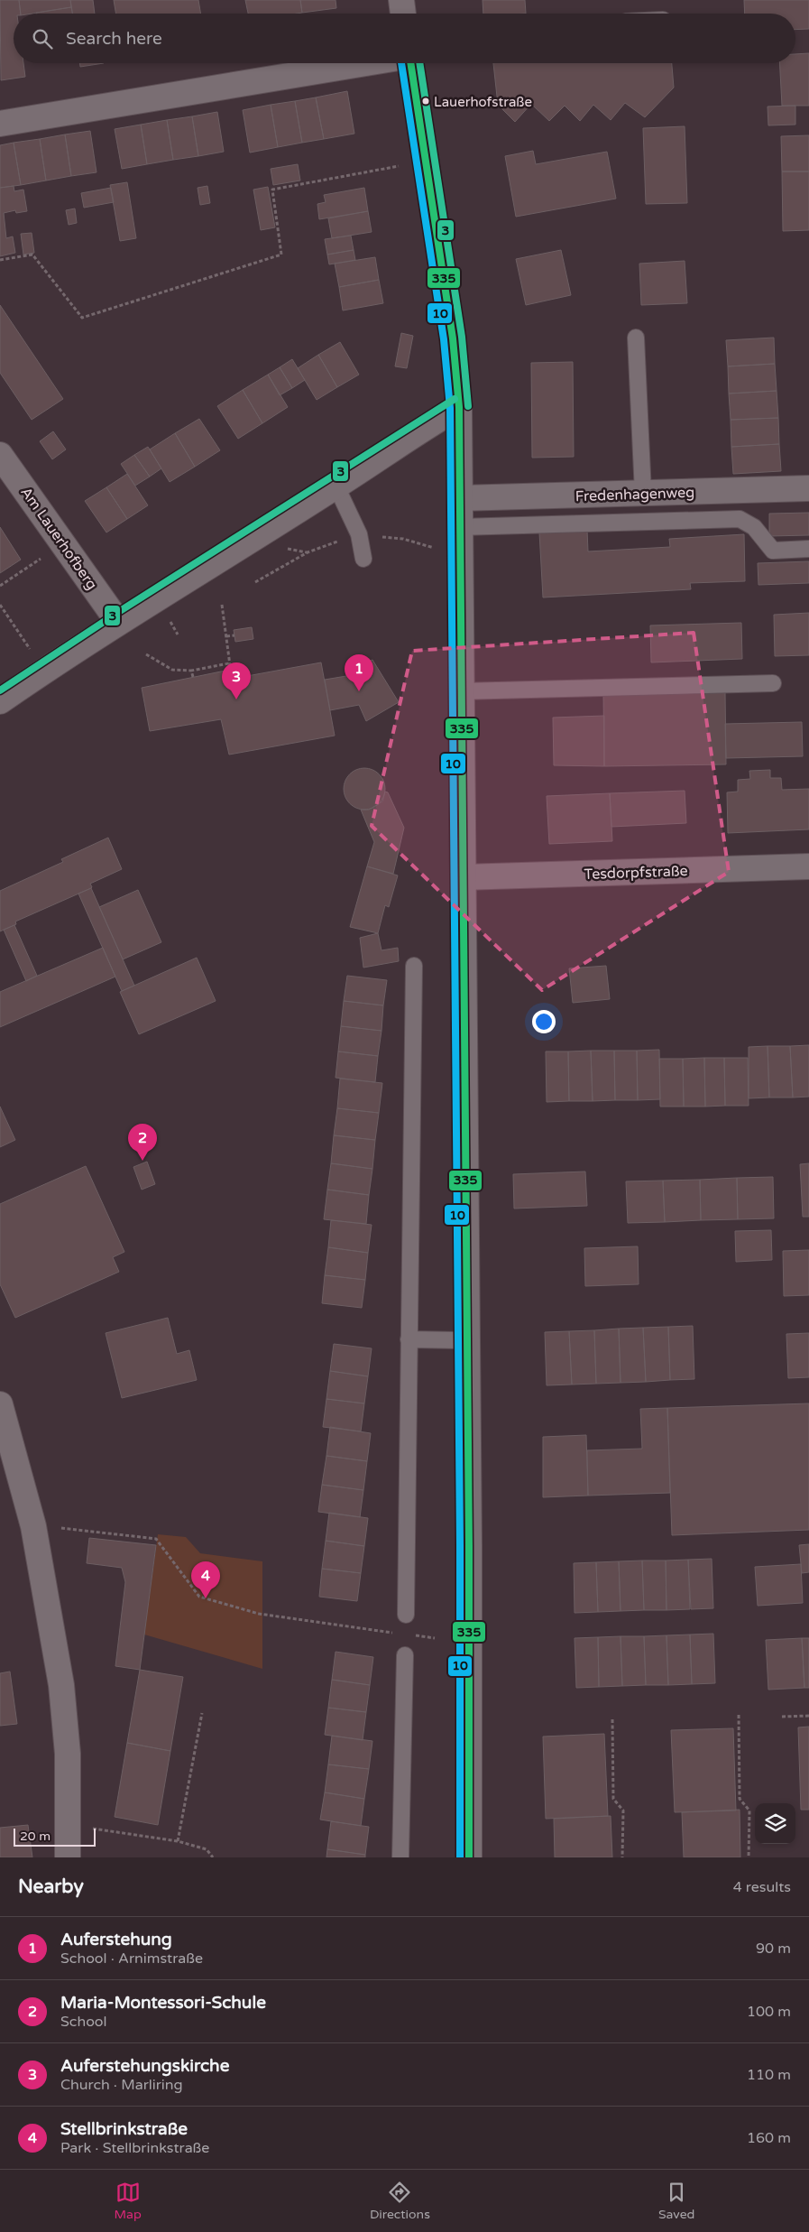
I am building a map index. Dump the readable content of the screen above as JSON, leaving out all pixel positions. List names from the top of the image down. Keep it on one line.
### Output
{"streets":{"street":["Fredenhagenweg","Am Lauerhofberg","Tesdorpfstraße"]},"places":["Lauerhofstraße"],"lines":["transit line 335","transit line 10","transit line 3"],"scale_bar":"20 m","page":{"search":"Search here","pins":["1","3","2","4"],"scale":"20 m","heading":["Nearby","4 results"],"list":[{"mark":"1","name":"Auferstehung","note":"School · Arnimstraße","value":"90 m"},{"mark":"2","name":"Maria-Montessori-Schule","note":"School","value":"100 m"},{"mark":"3","name":"Auferstehungskirche","note":"Church · Marliring","value":"110 m"},{"mark":"4","name":"Stellbrinkstraße","note":"Park · Stellbrinkstraße","value":"160 m"}],"nav":["Map","Directions","Saved"]}}
